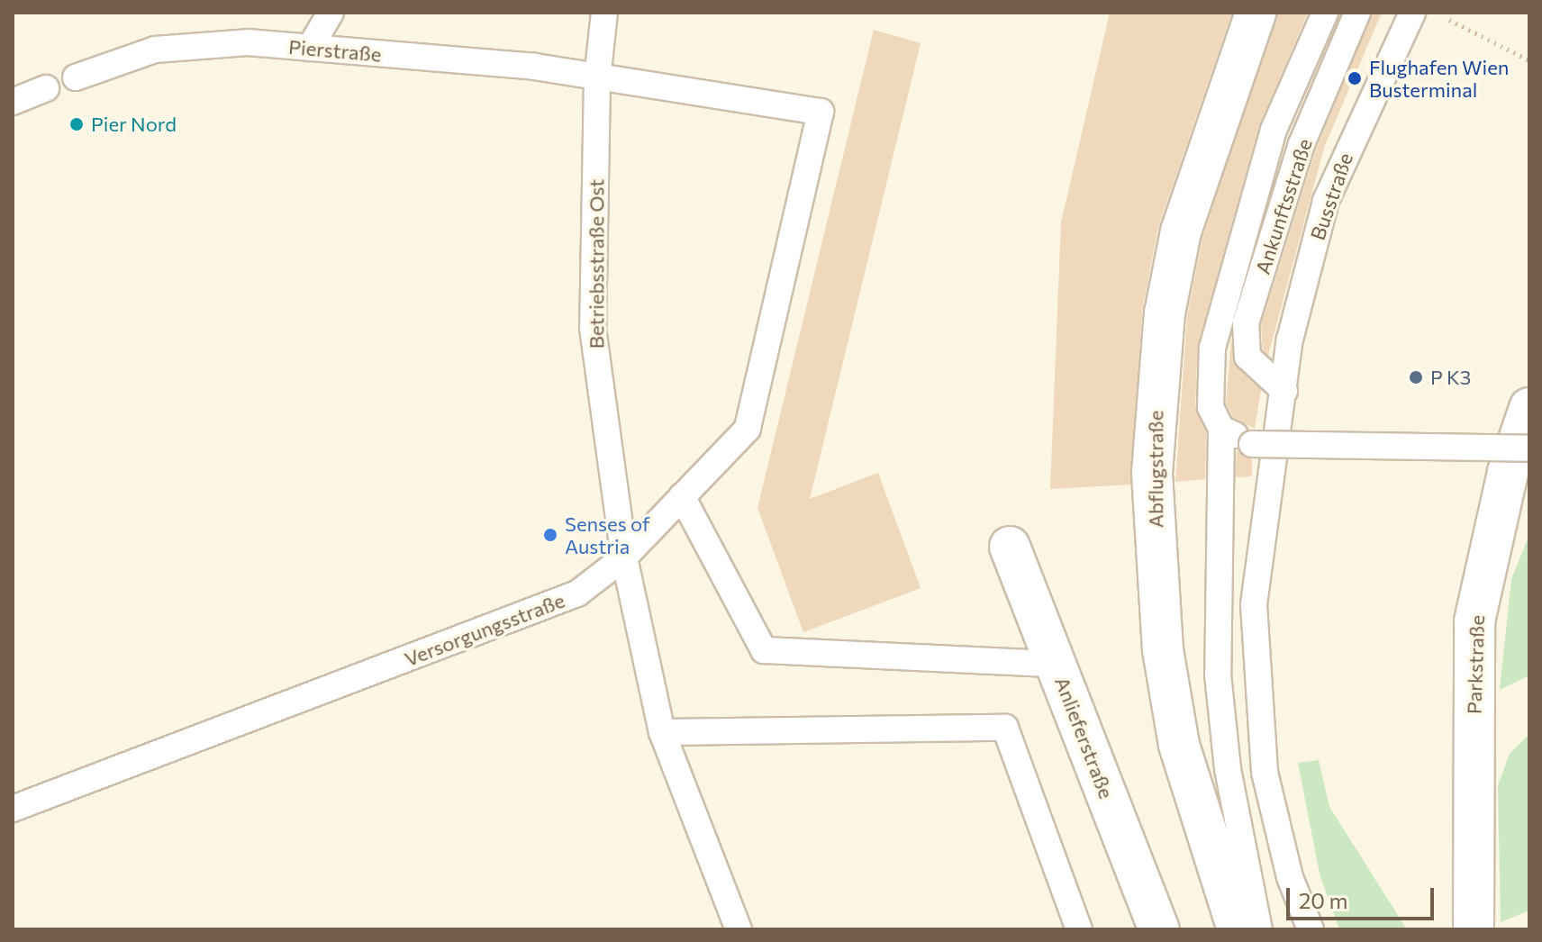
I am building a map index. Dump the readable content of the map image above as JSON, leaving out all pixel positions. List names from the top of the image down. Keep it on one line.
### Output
{"streets":{"street":["Abflugstraße","Parkstraße","Anlieferstraße"],"lane":["Pierstraße","Busstraße","Ankunftsstraße","Betriebsstraße Ost","Versorgungsstraße"]},"crossings":[["Pierstraße","Betriebsstraße Ost"],["Pierstraße","Versorgungsstraße"],["Busstraße","Ankunftsstraße"],["Betriebsstraße Ost","Versorgungsstraße"]],"places":["Flughafen Wien Busterminal","Pier Nord","P K3","Senses of Austria"],"scale_bar":"20 m"}
